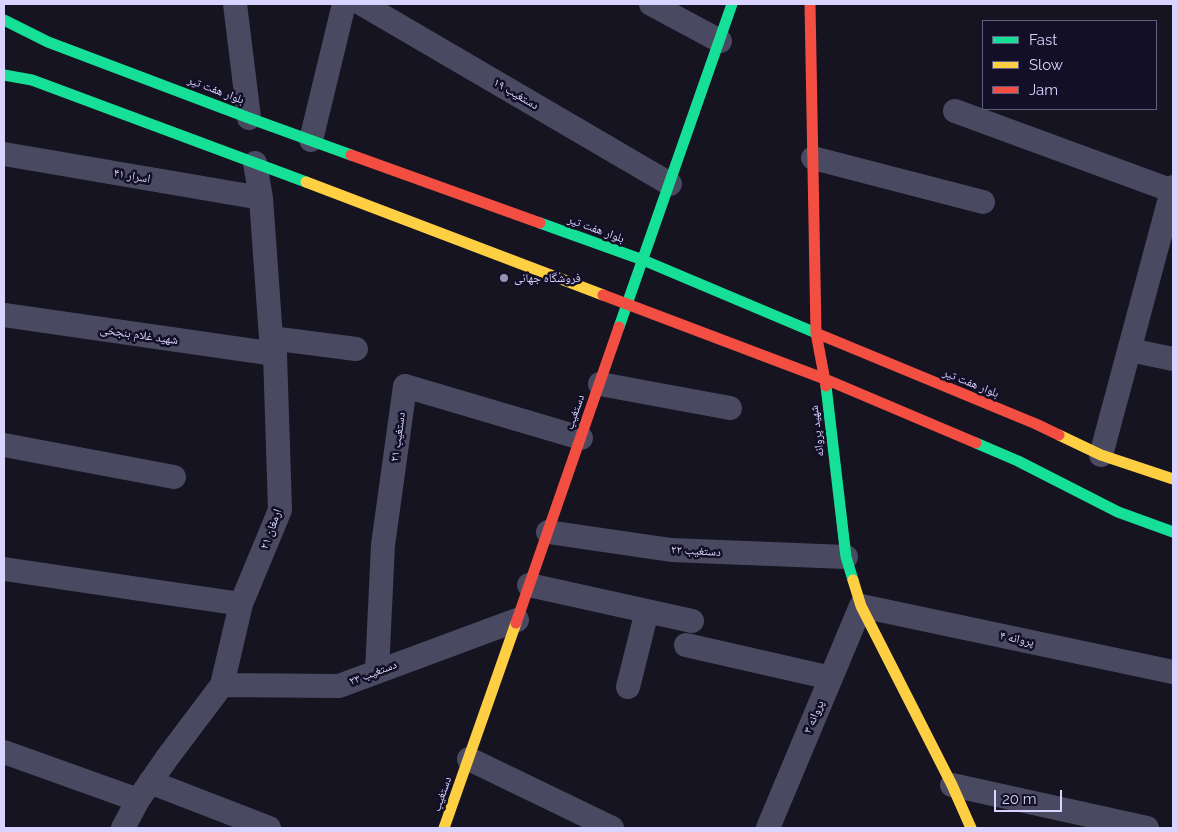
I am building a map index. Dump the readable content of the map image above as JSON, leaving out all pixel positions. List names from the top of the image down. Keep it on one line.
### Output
{"streets":{"main road":["بلوار هفت تیر","دستغیب","شهید پروانه"],"street":["دستغیب ۱۹","اسرار ۴۱","شهید غلام بنجخی","دستغیب ۲۱","ارمغان ۲۱","دستغیب ۲۲","پروانه ۴","دستغیب ۲۳","پروانه ۳"]},"crossings":[["بلوار هفت تیر","دستغیب"],["بلوار هفت تیر","شهید پروانه"],["دستغیب ۱۹","دستغیب"],["اسرار ۴۱","ارمغان ۲۱"],["شهید غلام بنجخی","ارمغان ۲۱"],["دستغیب","دستغیب ۲۱"],["دستغیب","دستغیب ۲۲"],["دستغیب","دستغیب ۲۳"],["شهید پروانه","دستغیب ۲۲"],["شهید پروانه","پروانه ۴"],["شهید پروانه","پروانه ۳"],["دستغیب ۲۱","دستغیب ۲۳"],["ارمغان ۲۱","دستغیب ۲۳"],["پروانه ۴","پروانه ۳"]],"places":["فروشگاه جهانی"],"legend":["Fast","Slow","Jam"],"scale_bar":"20 m"}
